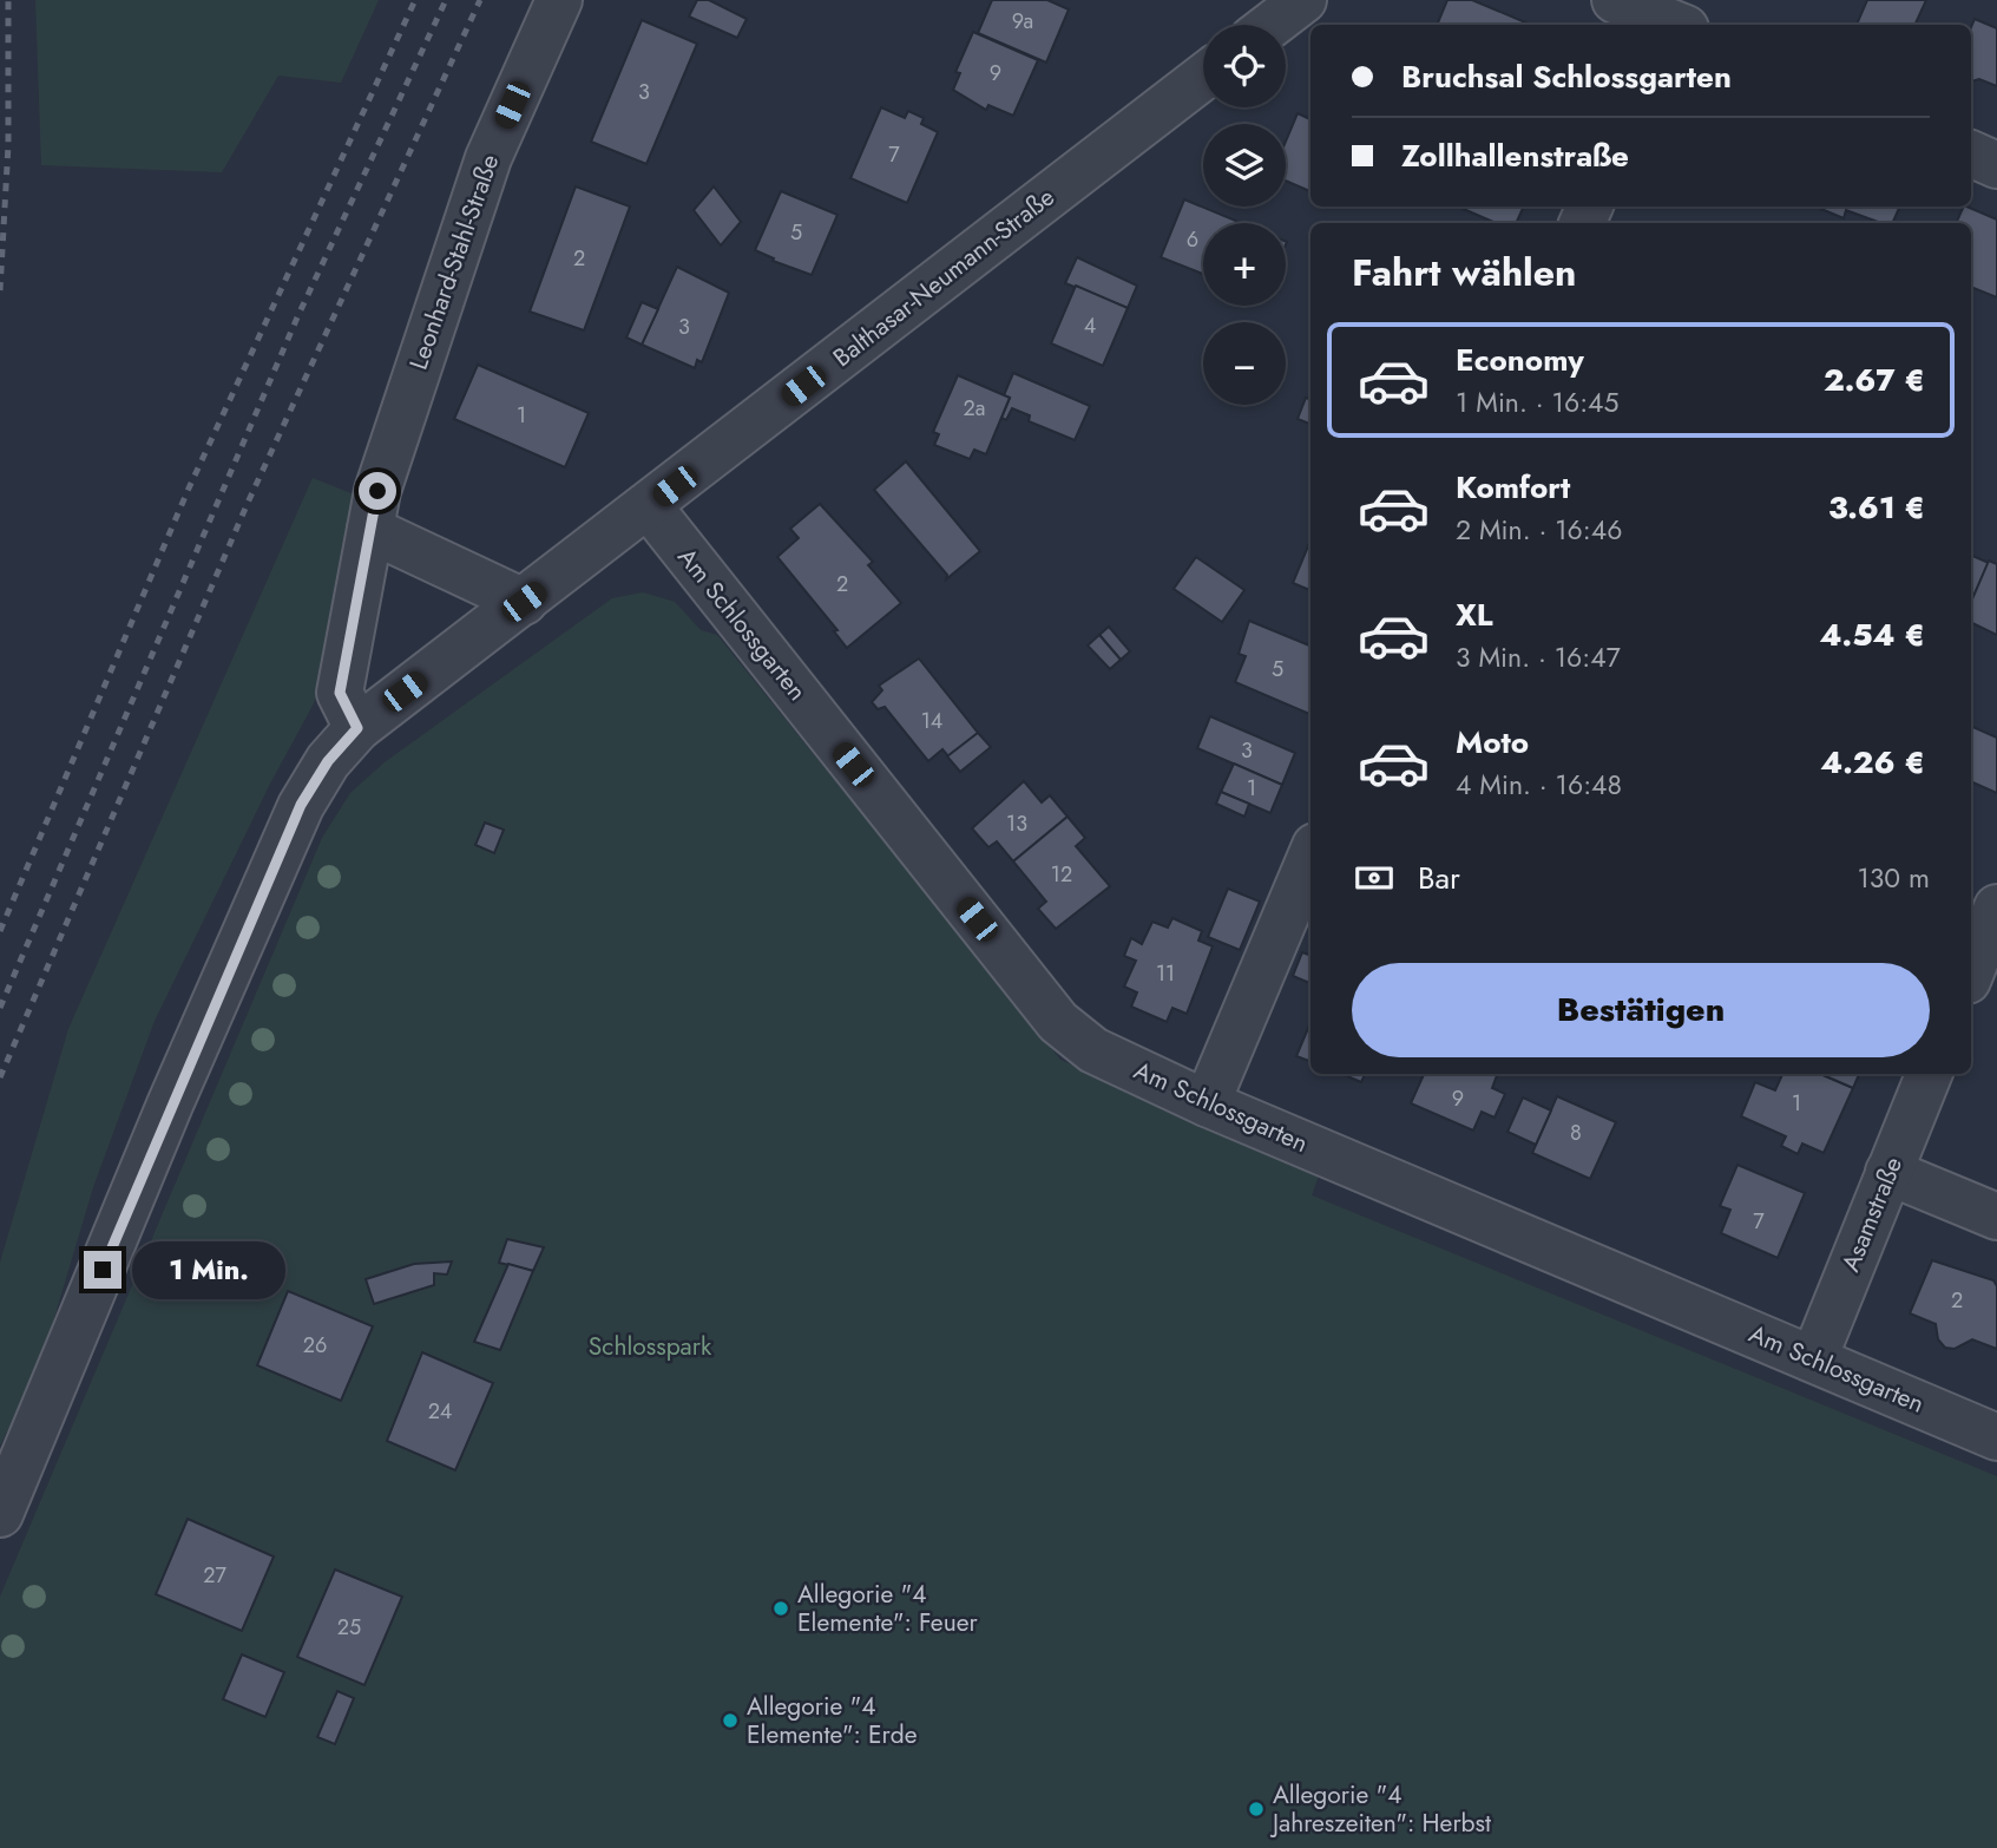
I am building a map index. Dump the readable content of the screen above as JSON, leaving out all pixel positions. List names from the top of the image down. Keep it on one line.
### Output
{"streets":{"street":["Leonhard-Stahl-Straße","Balthasar-Neumann-Straße","Am Schlossgarten","Asamstraße"]},"crossings":[["Leonhard-Stahl-Straße","Balthasar-Neumann-Straße"],["Balthasar-Neumann-Straße","Am Schlossgarten"],["Am Schlossgarten","Asamstraße"]],"parks":["Schlosspark"],"places":["Allegorie \"4 Elemente\": Feuer","Allegorie \"4 Elemente\": Erde","Allegorie \"4 Jahreszeiten\": Herbst"],"house_numbers":["9a","9","3","7","5","6","2","4","3","2a","1","2","5","14","3","1","13","12","11","9","1","8","7","2","26","24","27","25"],"page":{"map_buttons":["+","−"],"banner":["Bruchsal Schlossgarten","Zollhallenstraße"],"heading":"Fahrt wählen","list":[{"name":"Economy","note":"1 Min. · 16:45","value":"2.67 €"},{"name":"Komfort","note":"2 Min. · 16:46","value":"3.61 €"},{"name":"XL","note":"3 Min. · 16:47","value":"4.54 €"},{"name":"Moto","note":"4 Min. · 16:48","value":"4.26 €"}],"pay":["Bar","130 m"],"buttons":"Bestätigen","bubble":"1 Min."}}
